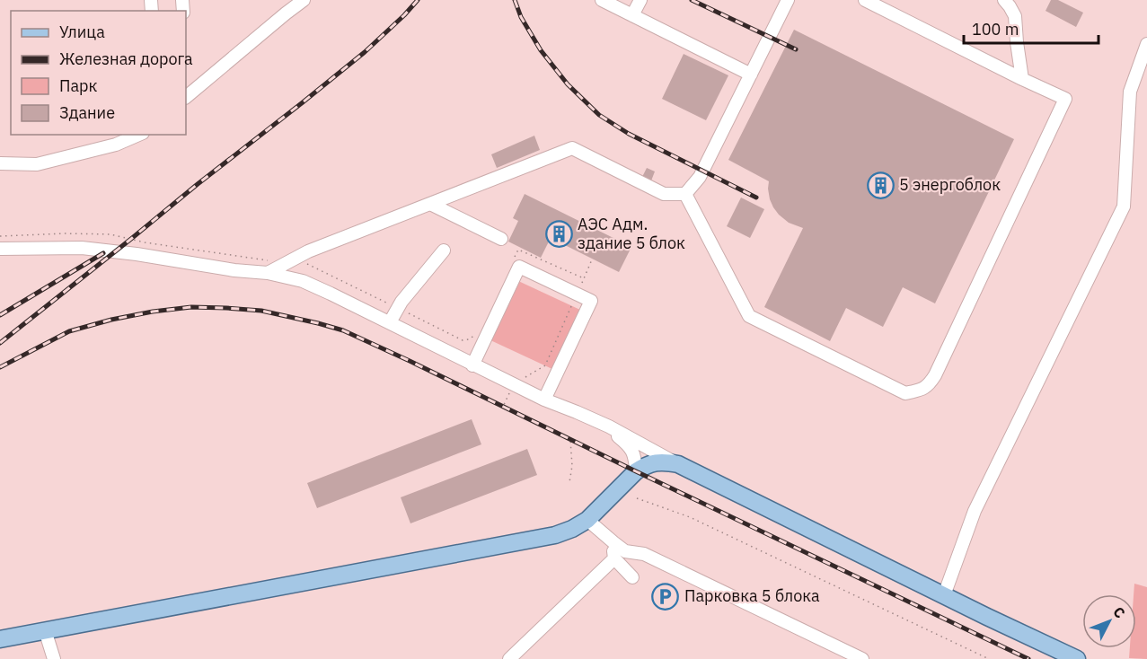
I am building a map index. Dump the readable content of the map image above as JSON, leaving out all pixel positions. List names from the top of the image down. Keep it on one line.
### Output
{"places":{"building":["5 энергоблок","АЭС Адм. здание 5 блок"],"parking":["Парковка 5 блока"]},"legend":["Улица","Железная дорога","Парк","Здание"],"scale_bar":"100 m","north":"top right"}
